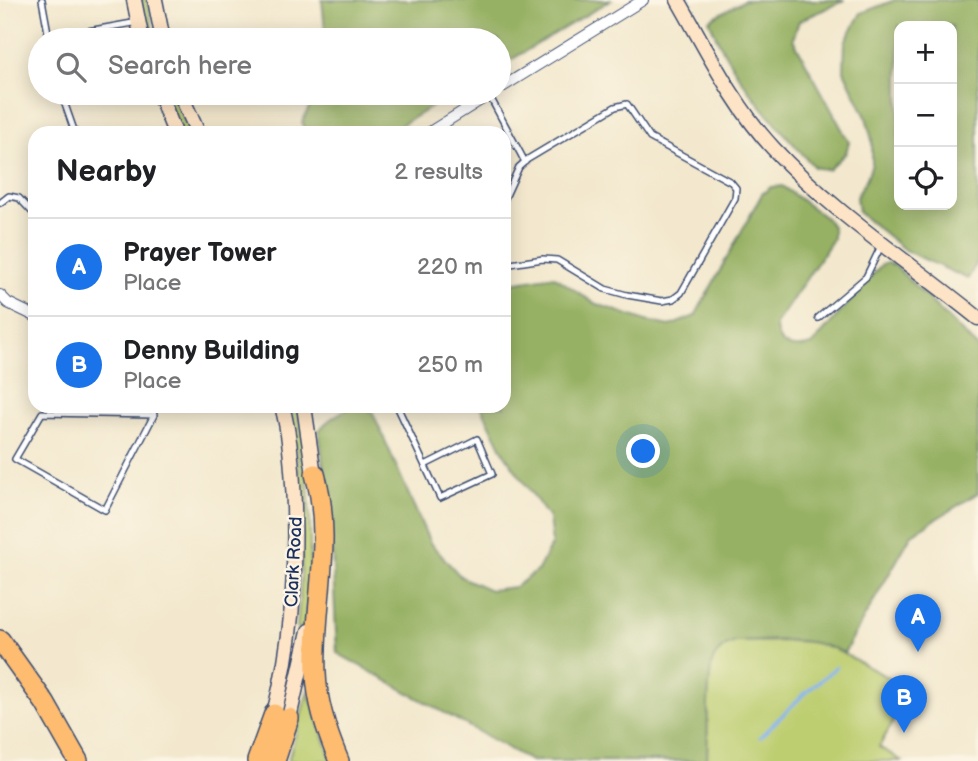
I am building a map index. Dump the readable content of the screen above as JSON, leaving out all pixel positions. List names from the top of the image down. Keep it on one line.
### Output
{"streets":{"main road":["Clark Road"]},"page":{"map_buttons":["+","−"],"search":"Search here","heading":["Nearby","2 results"],"list":[{"mark":"A","name":"Prayer Tower","note":"Place","value":"220 m"},{"mark":"B","name":"Denny Building","note":"Place","value":"250 m"}],"pins":["A","B"]}}
